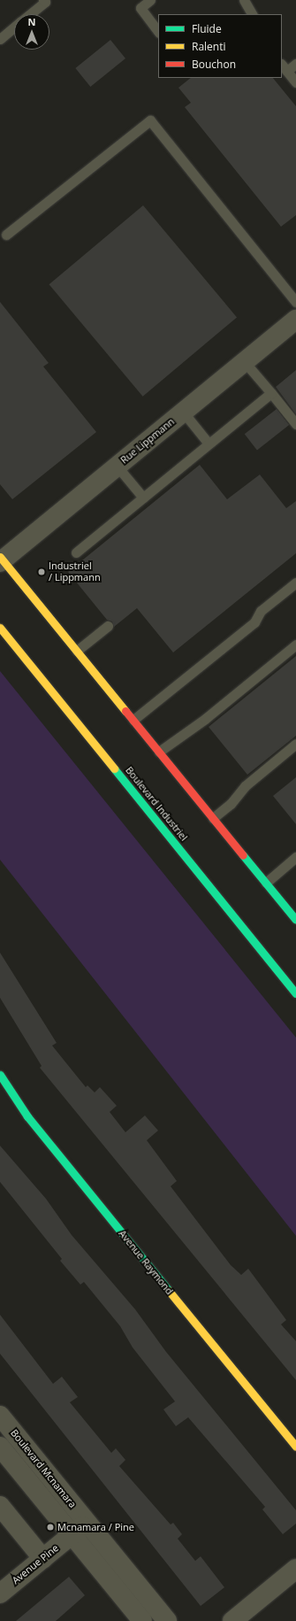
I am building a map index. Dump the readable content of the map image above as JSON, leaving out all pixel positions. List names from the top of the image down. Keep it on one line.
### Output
{"streets":{"street":["Rue Lippmann","Boulevard Industriel","Avenue Raymond","Boulevard Mcnamara","Avenue Pine"]},"crossings":[["Boulevard Mcnamara","Avenue Pine"]],"places":["Industriel / Lippmann","Mcnamara / Pine"],"legend":["Fluide","Ralenti","Bouchon"],"north":"top"}
